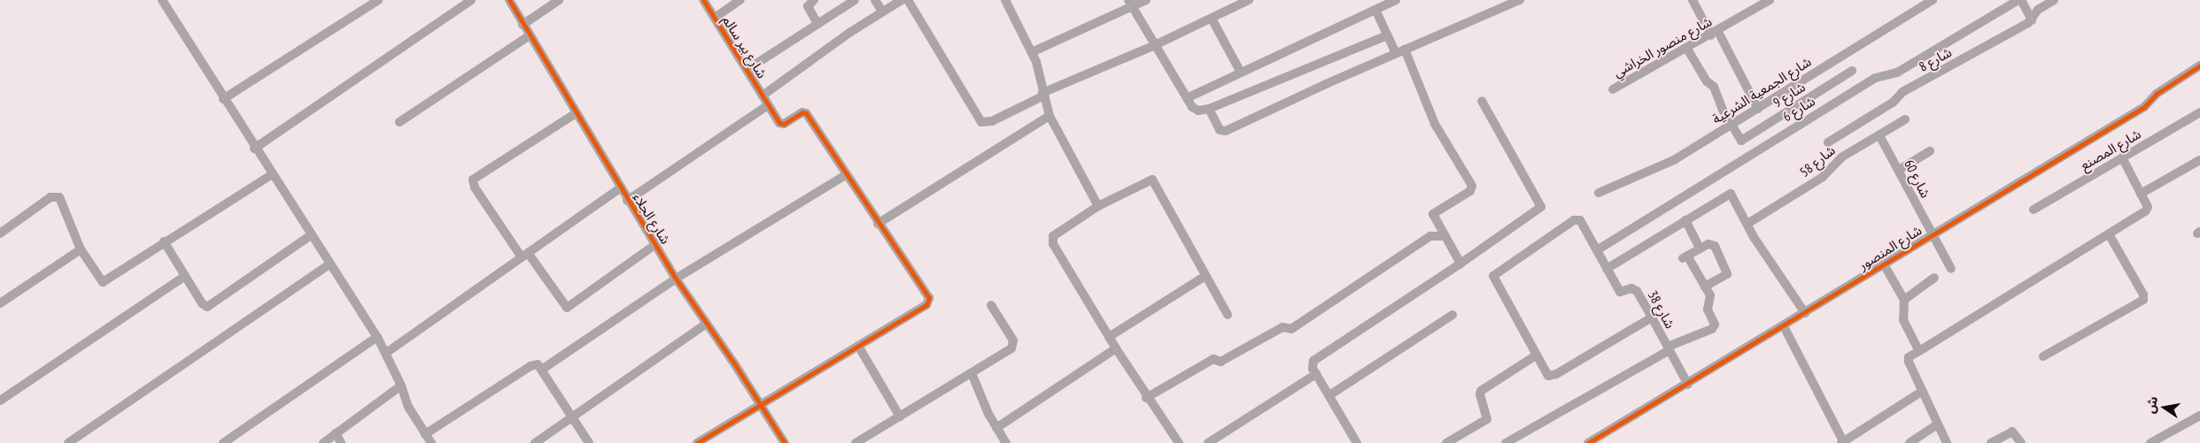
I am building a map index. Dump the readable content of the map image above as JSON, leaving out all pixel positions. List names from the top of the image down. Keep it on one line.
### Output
{"streets":{"street":["شارع بير سالم","شارع منصور الخراشي","شارع 8","شارع الجمعية الشرعية","شارع 9","شارع 6","شارع المصنع","شارع 58","شارع 60","شارع الجلاء","شارع المنصور","شارع 38"]},"crossings":[["شارع الجمعية الشرعية","شارع 9"],["شارع 6","شارع 38"],["شارع 58","شارع 60"],["شارع 60","شارع المنصور"],["شارع المنصور","شارع 38"]],"north":"left"}
